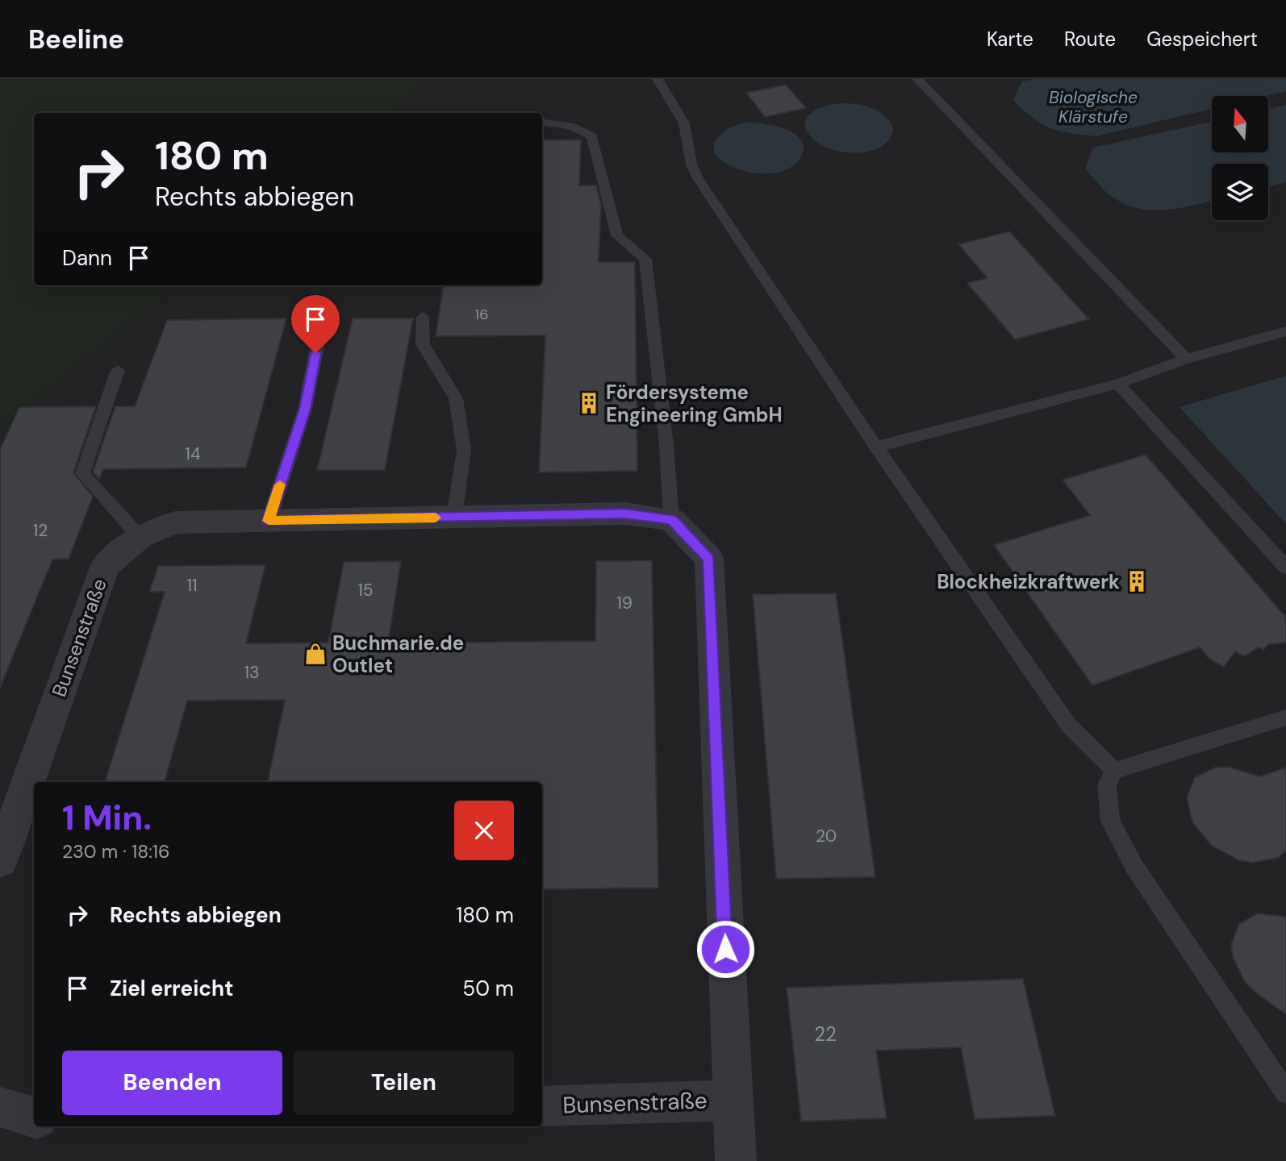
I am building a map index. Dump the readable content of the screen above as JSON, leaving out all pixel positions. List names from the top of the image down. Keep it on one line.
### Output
{"streets":{"street":["Bunsenstraße"]},"water":["Biologische Klärstufe"],"places":{"building":["Fördersysteme Engineering GmbH","Blockheizkraftwerk"],"shop":["Buchmarie.de Outlet"]},"house_numbers":["16","14","12","11","15","19","13","20","22"],"north":"top","page":{"header":"Beeline","nav":["Karte","Route","Gespeichert"],"turn":["180 m","Rechts abbiegen"],"then":"Dann","heading":["1 Min.","230 m · 18:16"],"list":[{"name":"Rechts abbiegen","value":"180 m"},{"name":"Ziel erreicht","value":"50 m"}],"buttons":["Beenden","Teilen"]}}
